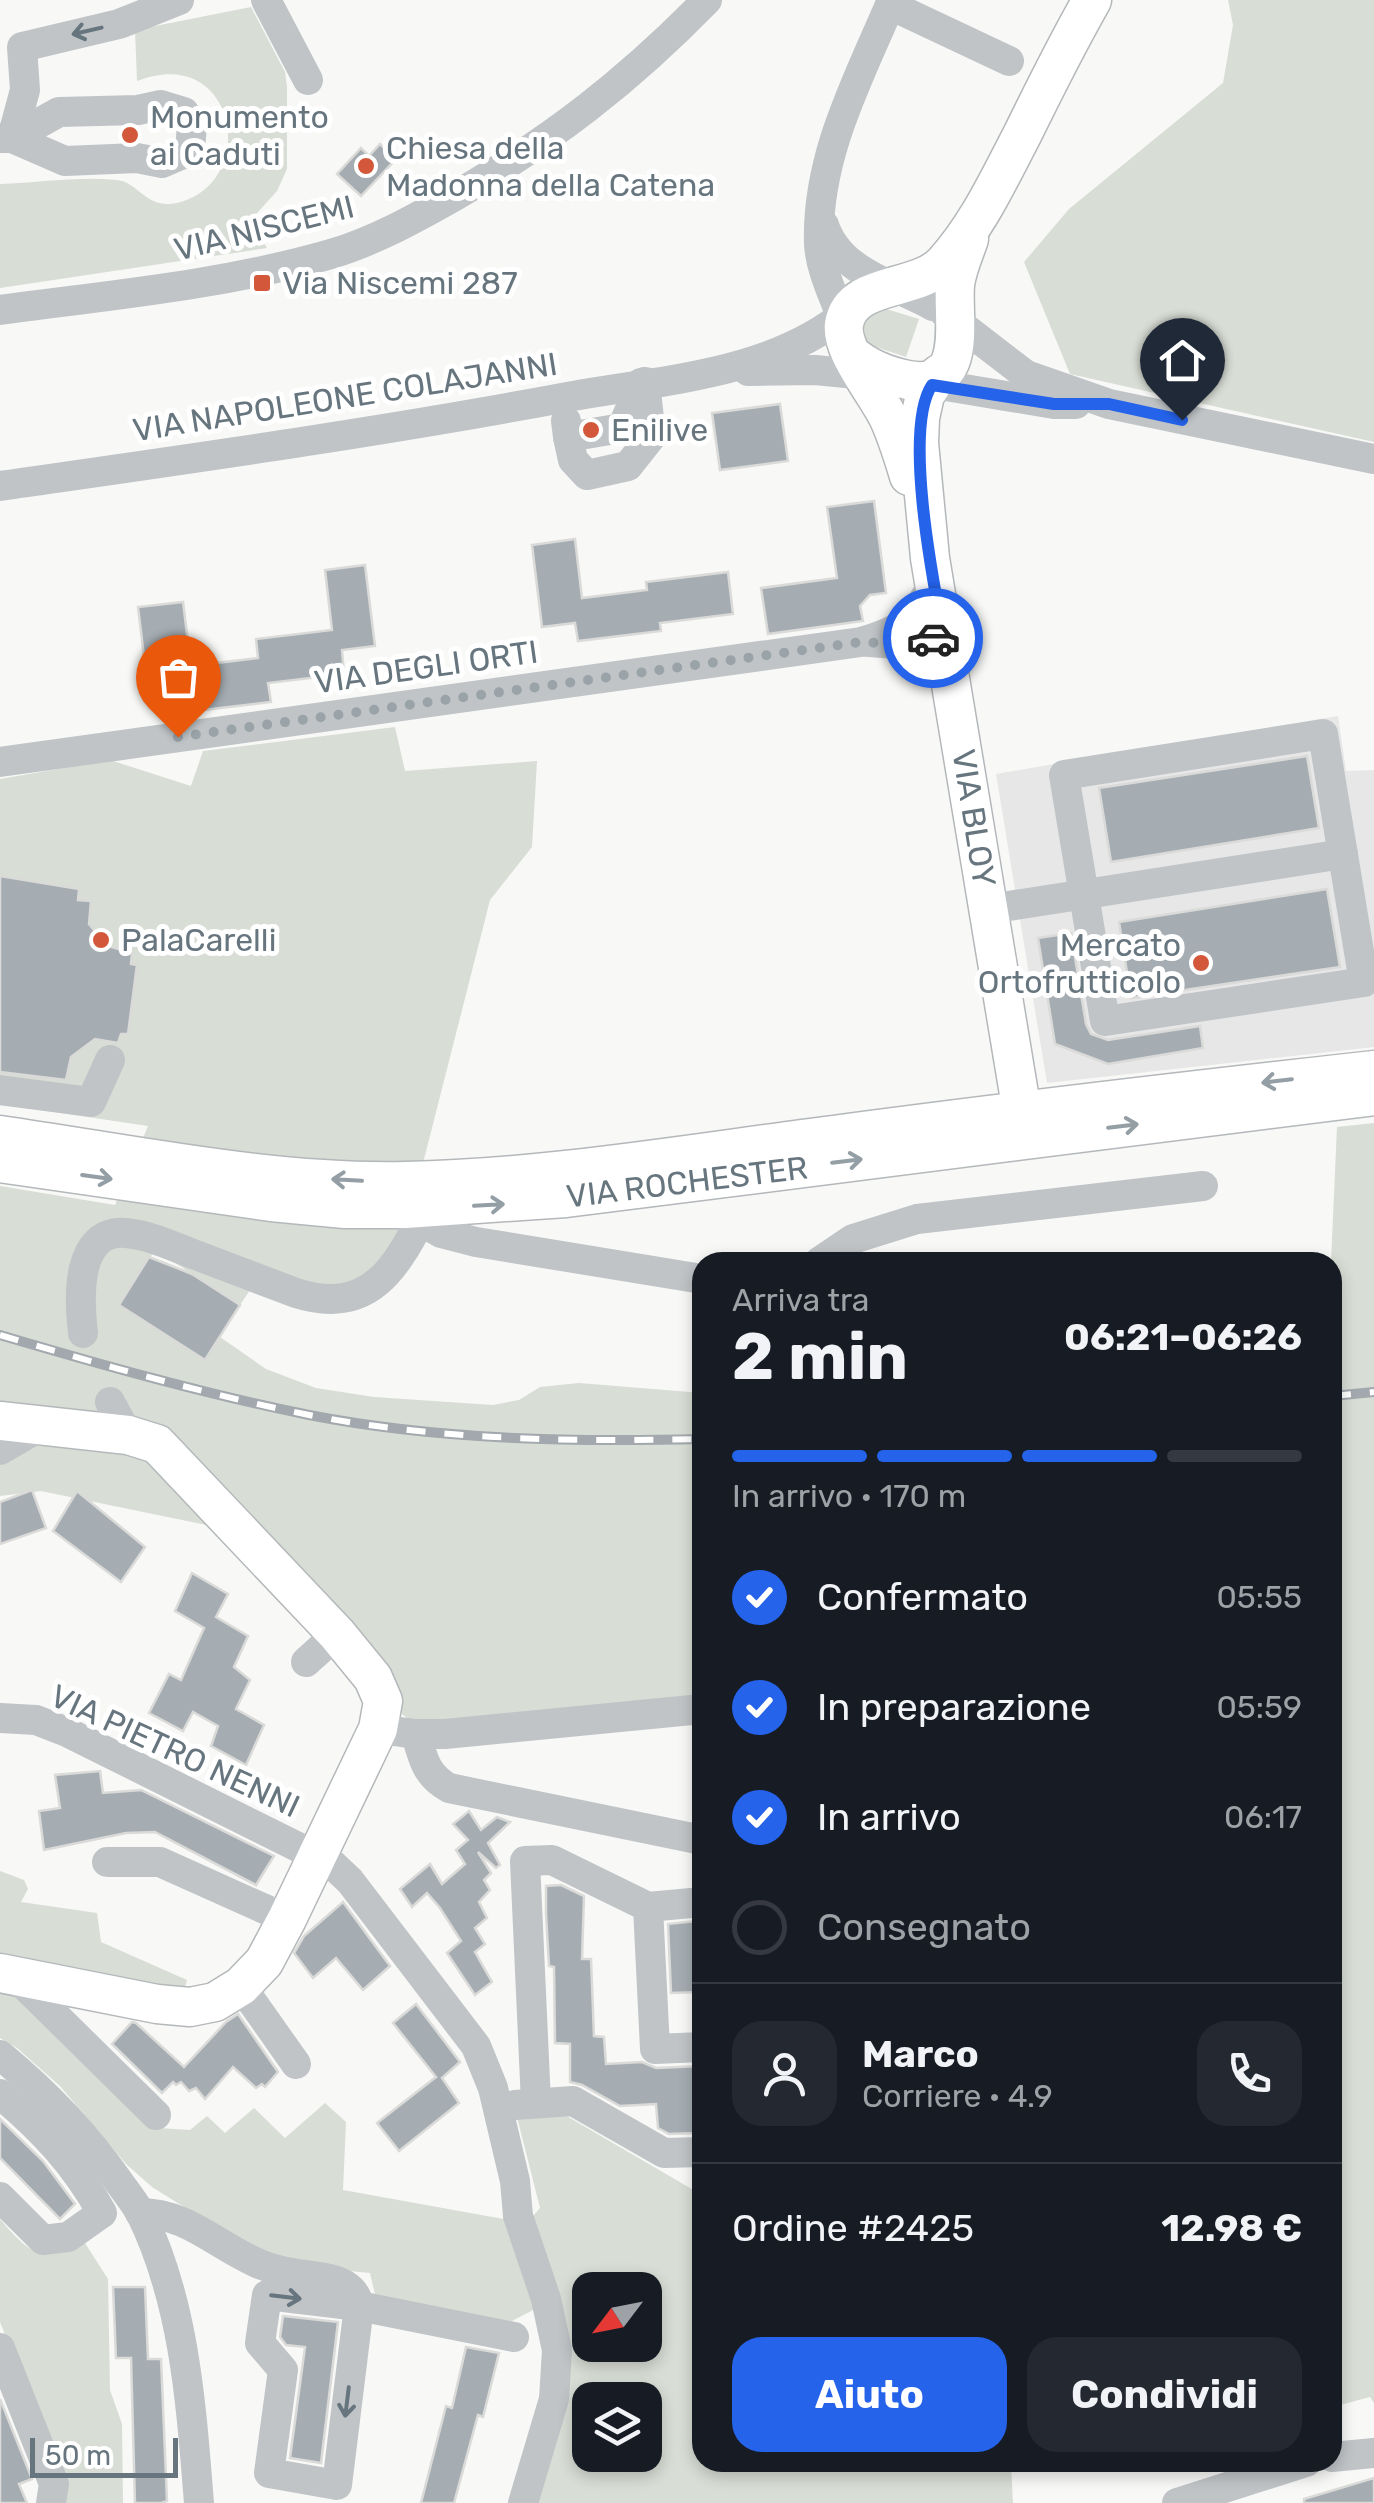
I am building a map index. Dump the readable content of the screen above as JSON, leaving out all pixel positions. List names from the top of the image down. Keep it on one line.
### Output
{"streets":{"main road":["VIA BLOY","VIA ROCHESTER"],"street":["VIA NISCEMI","VIA NAPOLEONE COLAJANNI","VIA DEGLI ORTI","VIA PIETRO NENNI"]},"crossings":[["VIA BLOY","VIA ROCHESTER"]],"places":{"other":["Monumento ai Caduti","Chiesa della Madonna della Catena","Enilive","PalaCarelli","Mercato Ortofrutticolo"],"transit":["Via Niscemi 287"]},"scale_bar":"50 m","north":"bottom left","page":{"heading":["2 min","Arriva tra","06:21–06:26"],"panel":["Marco","Corriere · 4.9","Ordine #2425","12.98 €"],"bar":"In arrivo · 170 m","list":[["Confermato","05:55"],["In preparazione","05:59"],["In arrivo","06:17"],"Consegnato"],"buttons":["Aiuto","Condividi"],"scale":"50 m"}}
